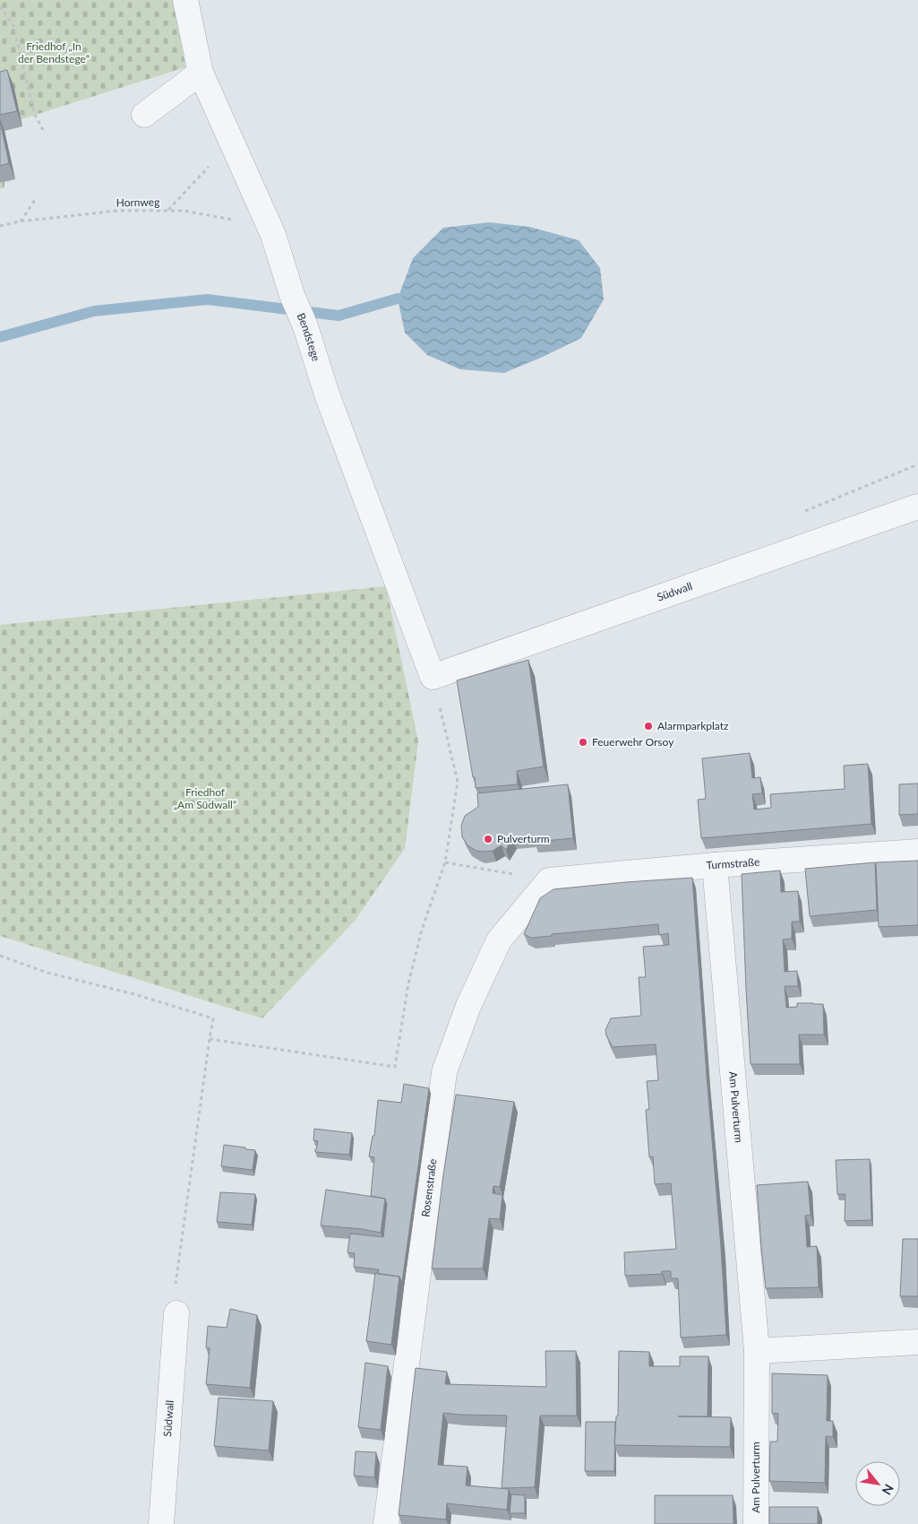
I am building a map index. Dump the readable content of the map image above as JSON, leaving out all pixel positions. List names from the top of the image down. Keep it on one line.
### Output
{"streets":{"street":["Bendstege","Südwall","Turmstraße","Am Pulverturm","Rosenstraße"],"path":["Hornweg"]},"crossings":[["Hornweg","Bendstege"],["Bendstege","Südwall"],["Turmstraße","Am Pulverturm"],["Turmstraße","Rosenstraße"]],"parks":["Friedhof „In der Bendstege“","Friedhof „Am Südwall“"],"places":["Alarmparkplatz","Feuerwehr Orsoy","Pulverturm"],"north":"bottom right"}
